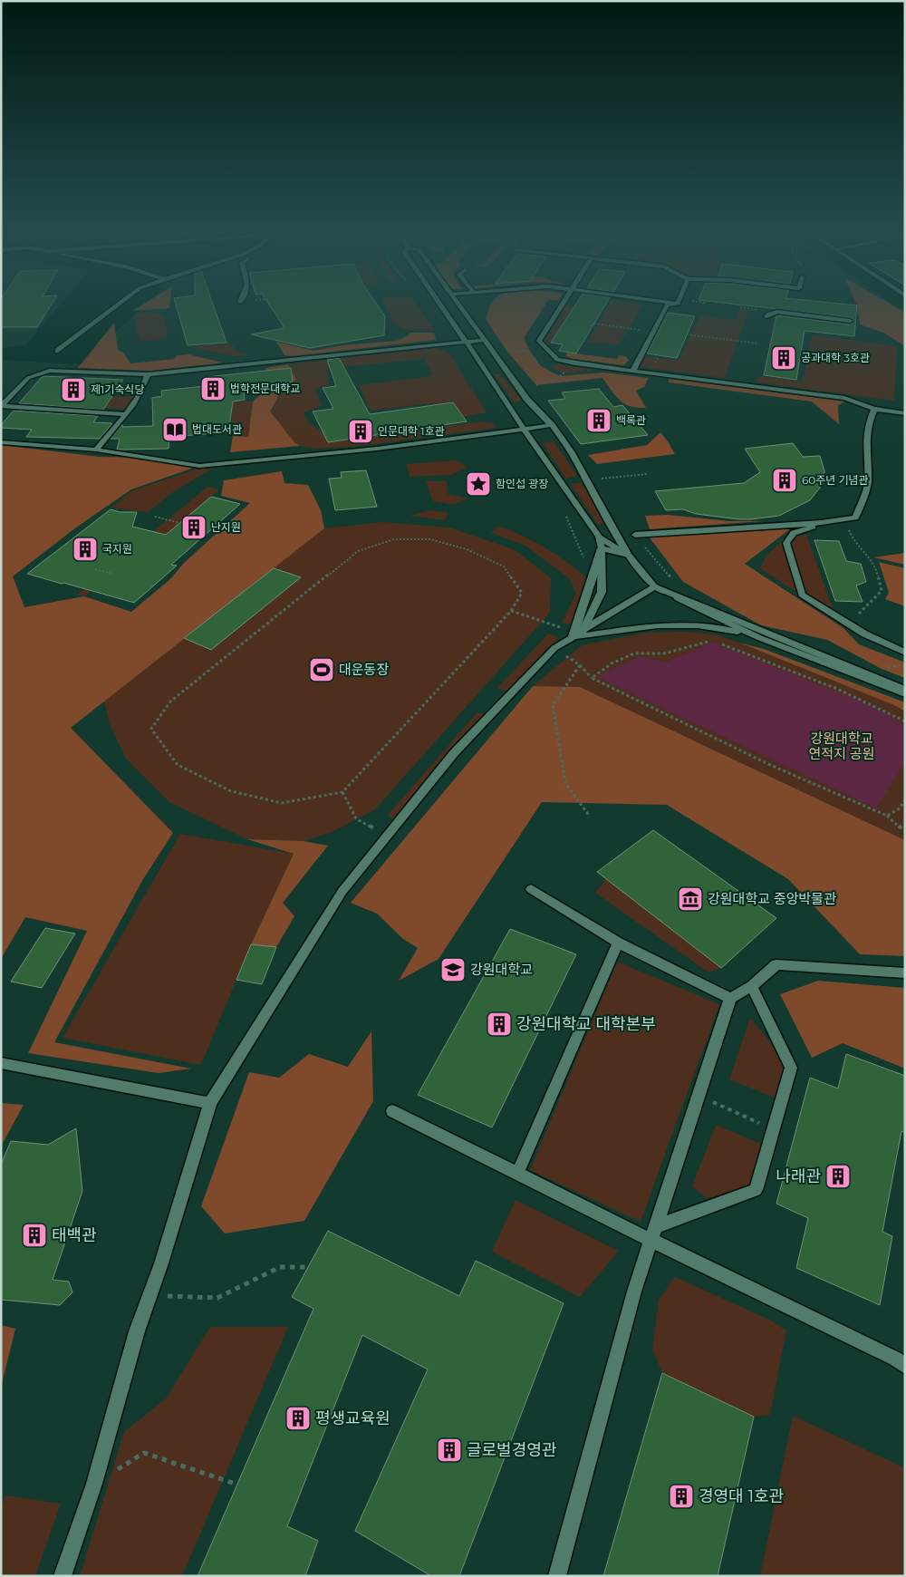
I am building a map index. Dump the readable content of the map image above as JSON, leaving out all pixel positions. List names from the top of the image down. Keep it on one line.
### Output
{"parks":["강원대학교 연적지 공원"],"places":{"building":["공과대학 3호관","법학전문대학교","제1기숙식당","백록관","인문대학 1호관","60주년 기념관","난지원","국지원","강원대학교 대학본부","나래관","태백관","평생교육원","글로벌경영관","경영대 1호관"],"library":["법대도서관"],"place":["함인섭 광장"],"sports":["대운동장"],"museum":["강원대학교 중앙박물관"],"school or university":["강원대학교"]}}
